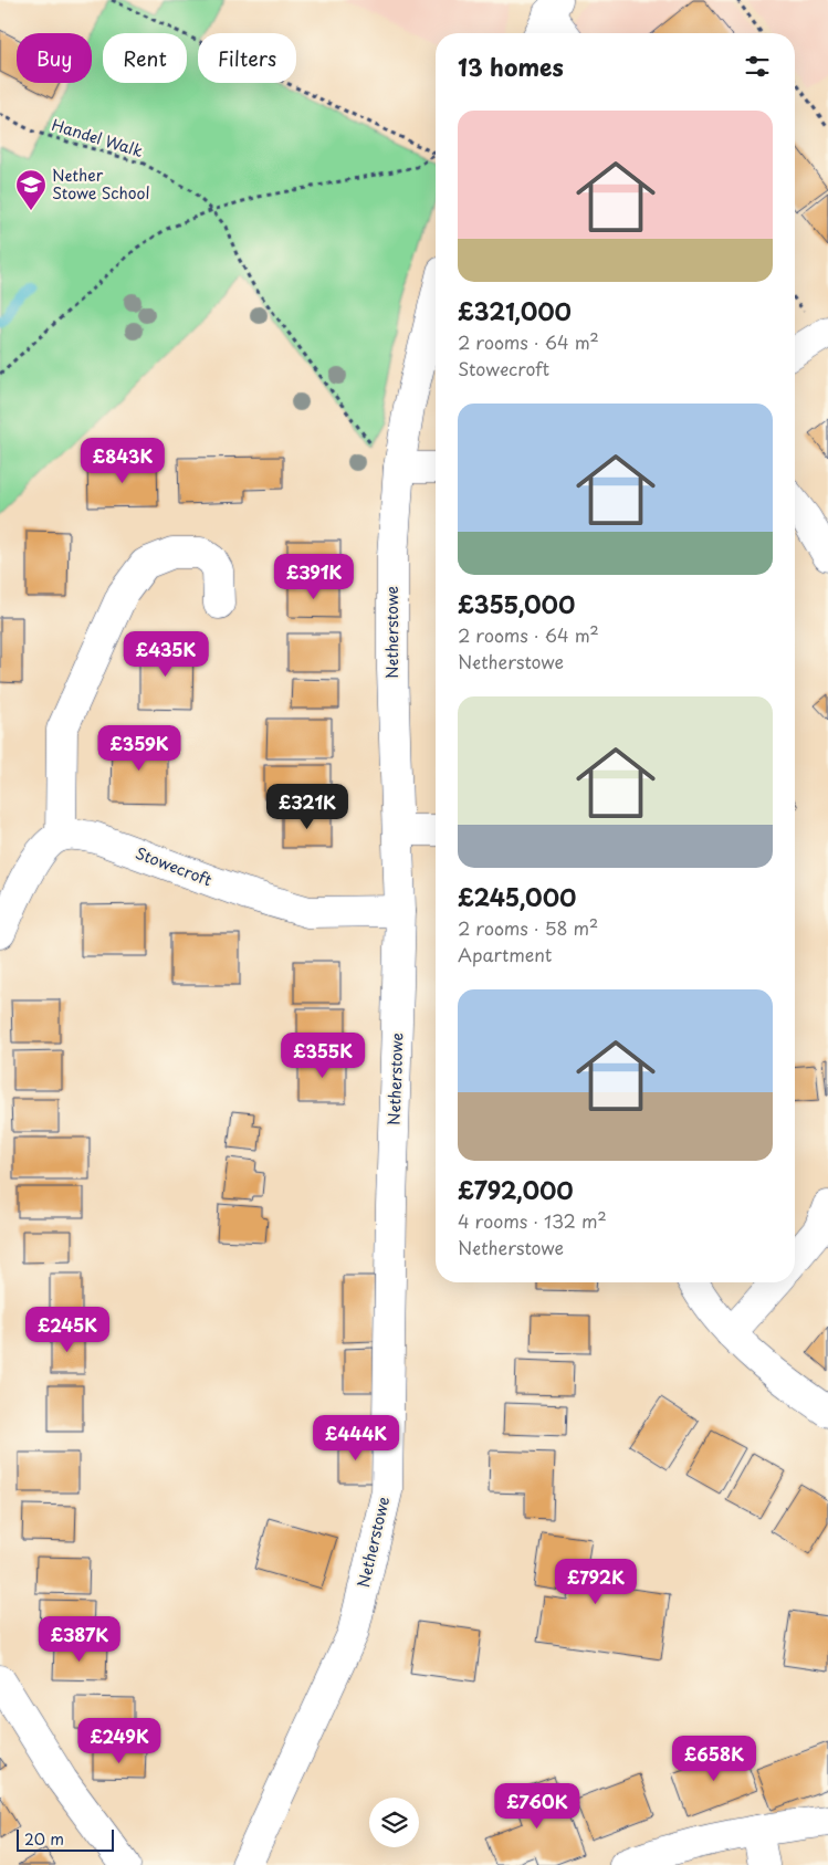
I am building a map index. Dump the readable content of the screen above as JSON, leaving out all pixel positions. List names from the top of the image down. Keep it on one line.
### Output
{"streets":{"street":["Netherstowe","Stowecroft"],"path":["Handel Walk"]},"crossings":[["Handel Walk","Netherstowe"],["Netherstowe","Stowecroft"]],"places":{"school or university":["Nether Stowe School"]},"scale_bar":"20 m","page":{"chip":["Buy","Rent","Filters"],"heading":"13 homes","list":[{"name":"£321,000","note":"2 rooms · 64 m² · Stowecroft"},{"name":"£355,000","note":"2 rooms · 64 m² · Netherstowe"},{"name":"£245,000","note":"2 rooms · 58 m² · Apartment"},{"name":"£792,000","note":"4 rooms · 132 m² · Netherstowe"}],"price":["£843K","£391K","£435K","£359K","£321K","£355K","£245K","£444K","£792K","£387K","£249K","£658K","£760K"],"scale":"20 m"}}
